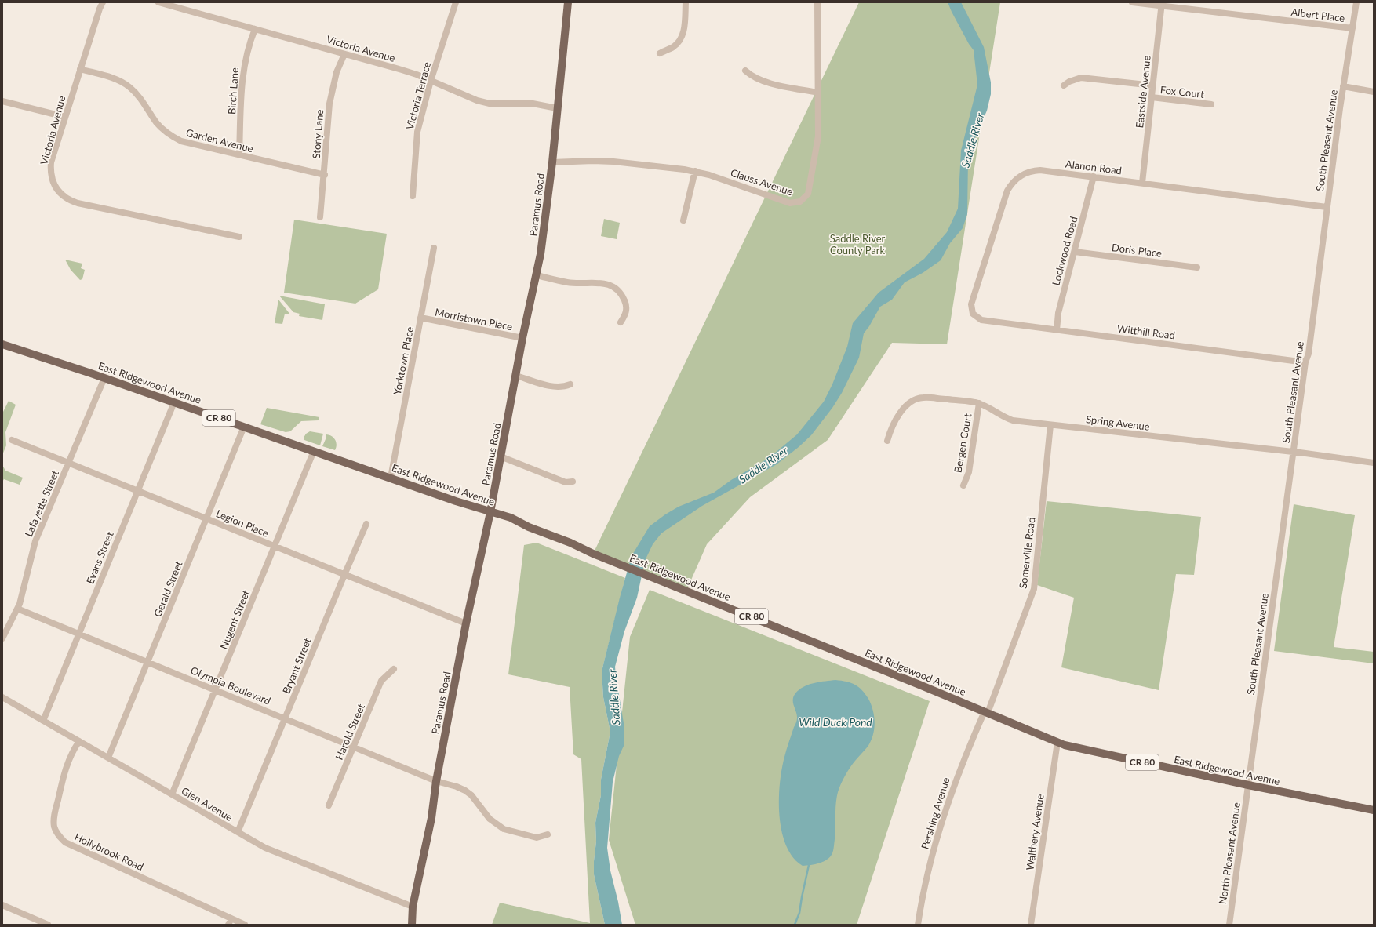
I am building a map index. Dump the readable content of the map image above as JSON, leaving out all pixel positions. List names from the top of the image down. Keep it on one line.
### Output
{"streets":{"main road":["Paramus Road","East Ridgewood Avenue","CR 80"],"street":["Albert Place","Victoria Avenue","Birch Lane","Eastside Avenue","Fox Court","Victoria Terrace","Stony Lane","Garden Avenue","South Pleasant Avenue","Alanon Road","Clauss Avenue","Doris Place","Lockwood Road","Morristown Place","Witthill Road","Yorktown Place","Spring Avenue","Bergen Court","Lafayette Street","Legion Place","Somerville Road","Evans Street","Gerald Street","Nugent Street","Bryant Street","Olympia Boulevard","Harold Street","Glen Avenue","Pershing Avenue","Walthery Avenue","Hollybrook Road","North Pleasant Avenue"]},"crossings":[["Albert Place","Eastside Avenue"],["Albert Place","South Pleasant Avenue"],["Victoria Avenue","Birch Lane"],["Victoria Avenue","Victoria Terrace"],["Victoria Avenue","Stony Lane"],["Victoria Avenue","Garden Avenue"],["Victoria Avenue","Paramus Road"],["Birch Lane","Garden Avenue"],["Eastside Avenue","Fox Court"],["Eastside Avenue","Alanon Road"],["Stony Lane","Garden Avenue"],["South Pleasant Avenue","Alanon Road"],["South Pleasant Avenue","Witthill Road"],["South Pleasant Avenue","East Ridgewood Avenue"],["South Pleasant Avenue","Spring Avenue"],["South Pleasant Avenue","North Pleasant Avenue"],["Alanon Road","Lockwood Road"],["Alanon Road","Witthill Road"],["Clauss Avenue","Paramus Road"],["Paramus Road","Morristown Place"],["Paramus Road","East Ridgewood Avenue"],["Paramus Road","Legion Place"],["Paramus Road","Olympia Boulevard"],["Paramus Road","Glen Avenue"],["Doris Place","Lockwood Road"],["Lockwood Road","Witthill Road"],["Morristown Place","Yorktown Place"],["Yorktown Place","East Ridgewood Avenue"],["East Ridgewood Avenue","Lafayette Street"],["East Ridgewood Avenue","Somerville Road"],["East Ridgewood Avenue","Evans Street"],["East Ridgewood Avenue","Gerald Street"],["East Ridgewood Avenue","Nugent Street"],["East Ridgewood Avenue","Pershing Avenue"],["East Ridgewood Avenue","Walthery Avenue"],["East Ridgewood Avenue","North Pleasant Avenue"],["Spring Avenue","Bergen Court"],["Spring Avenue","Somerville Road"],["Lafayette Street","Legion Place"],["Lafayette Street","Olympia Boulevard"],["Legion Place","Evans Street"],["Legion Place","Gerald Street"],["Legion Place","Nugent Street"],["Legion Place","Bryant Street"],["Somerville Road","Pershing Avenue"],["Evans Street","Olympia Boulevard"],["Evans Street","Glen Avenue"],["Gerald Street","Olympia Boulevard"],["Gerald Street","Glen Avenue"],["Nugent Street","Olympia Boulevard"],["Nugent Street","Glen Avenue"],["Bryant Street","Olympia Boulevard"],["Bryant Street","Glen Avenue"],["Olympia Boulevard","Harold Street"],["Glen Avenue","Hollybrook Road"]],"water":["Saddle River","Wild Duck Pond"],"parks":["Saddle River County Park"]}
